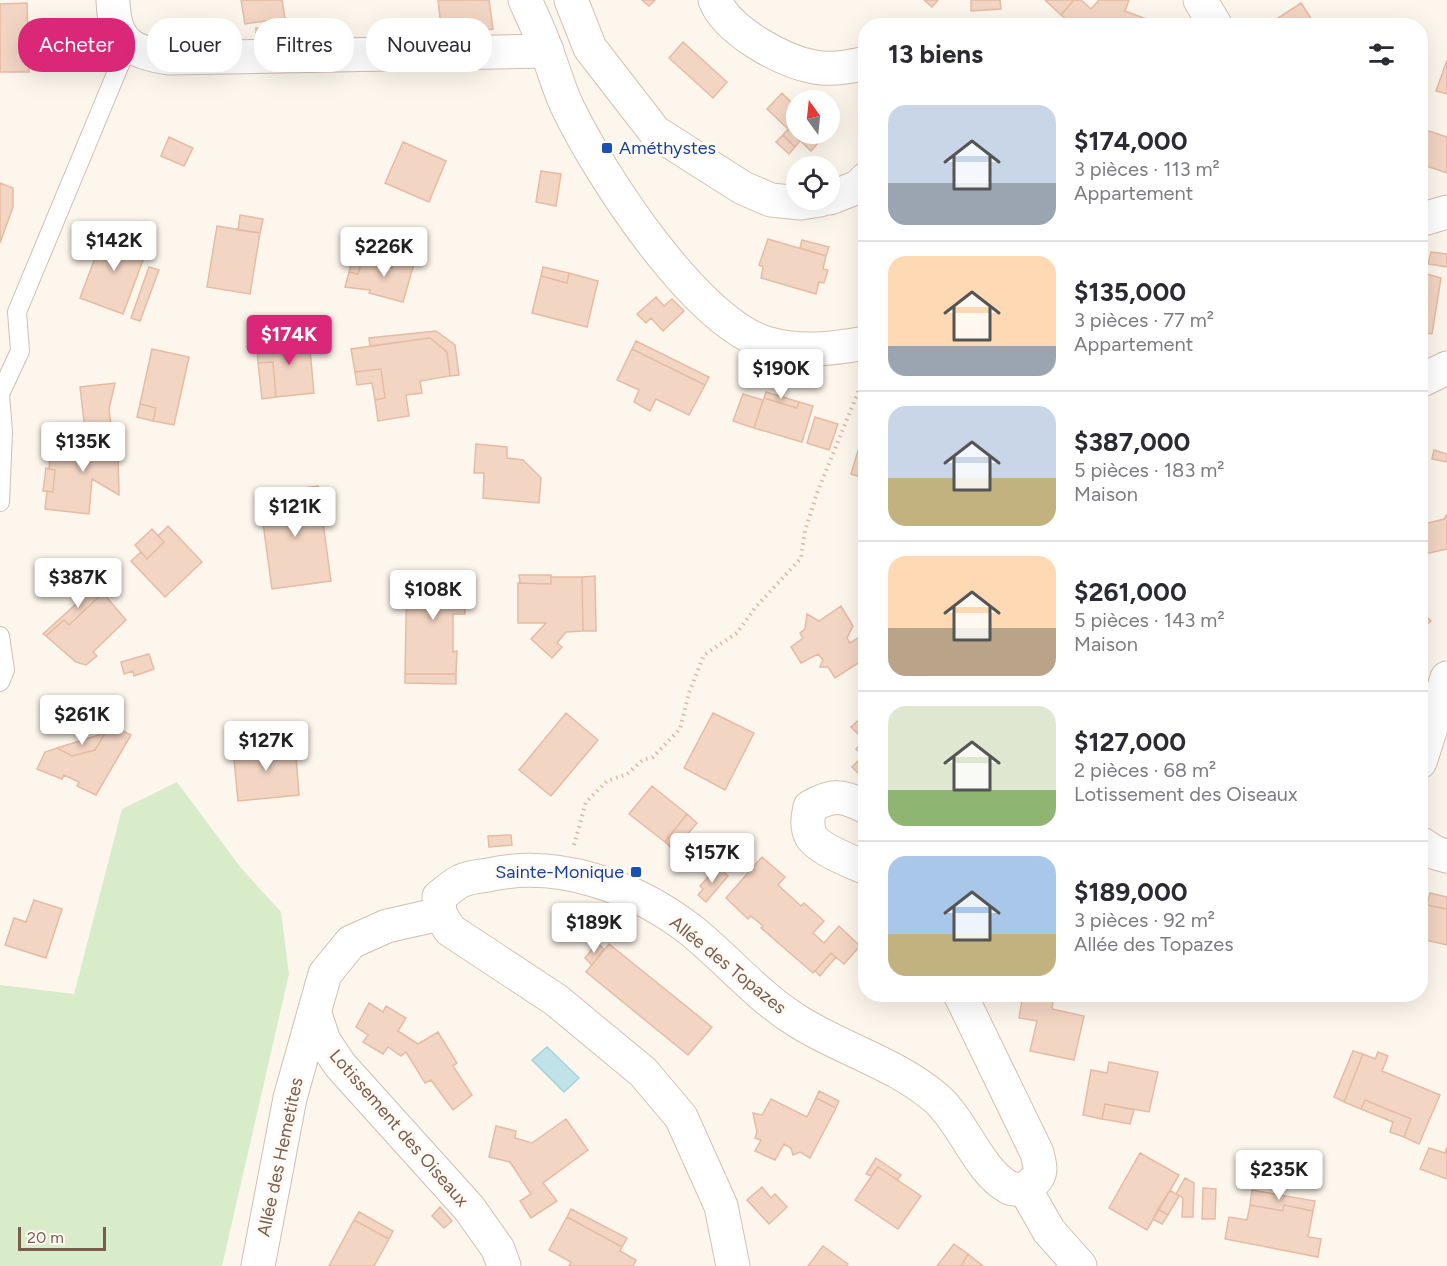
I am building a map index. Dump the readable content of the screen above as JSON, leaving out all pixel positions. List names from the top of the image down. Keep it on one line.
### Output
{"streets":{"main road":["Allée des Topazes","Lotissement des Oiseaux","Allée des Hemetites"]},"crossings":[["Lotissement des Oiseaux","Allée des Hemetites"]],"places":{"transit":["Améthystes","Sainte-Monique"]},"scale_bar":"20 m","north":"top","page":{"chip":["Acheter","Louer","Filtres","Nouveau"],"heading":"13 biens","list":[{"name":"$174,000","note":"3 pièces · 113 m² · Appartement"},{"name":"$135,000","note":"3 pièces · 77 m² · Appartement"},{"name":"$387,000","note":"5 pièces · 183 m² · Maison"},{"name":"$261,000","note":"5 pièces · 143 m² · Maison"},{"name":"$127,000","note":"2 pièces · 68 m² · Lotissement des Oiseaux"},{"name":"$189,000","note":"3 pièces · 92 m² · Allée des Topazes"}],"price":["$142K","$226K","$174K","$190K","$135K","$121K","$387K","$108K","$261K","$127K","$157K","$189K","$235K"],"scale":"20 m"}}
